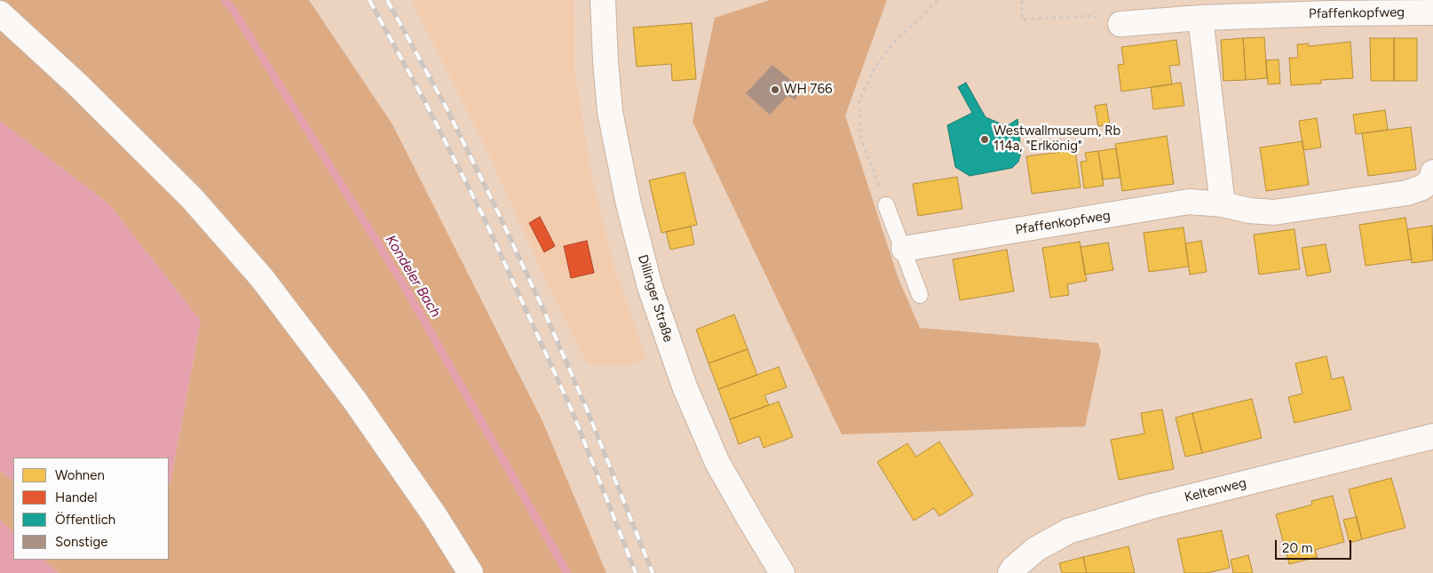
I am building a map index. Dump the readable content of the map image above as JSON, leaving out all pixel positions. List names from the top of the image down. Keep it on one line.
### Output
{"streets":{"street":["Pfaffenkopfweg","Dillinger Straße","Keltenweg"]},"water":["Kondeler Bach"],"places":["WH 766","Westwallmuseum, Rb 114a, \"Erlkönig\""],"legend":["Wohnen","Handel","Öffentlich","Sonstige"],"scale_bar":"20 m"}
